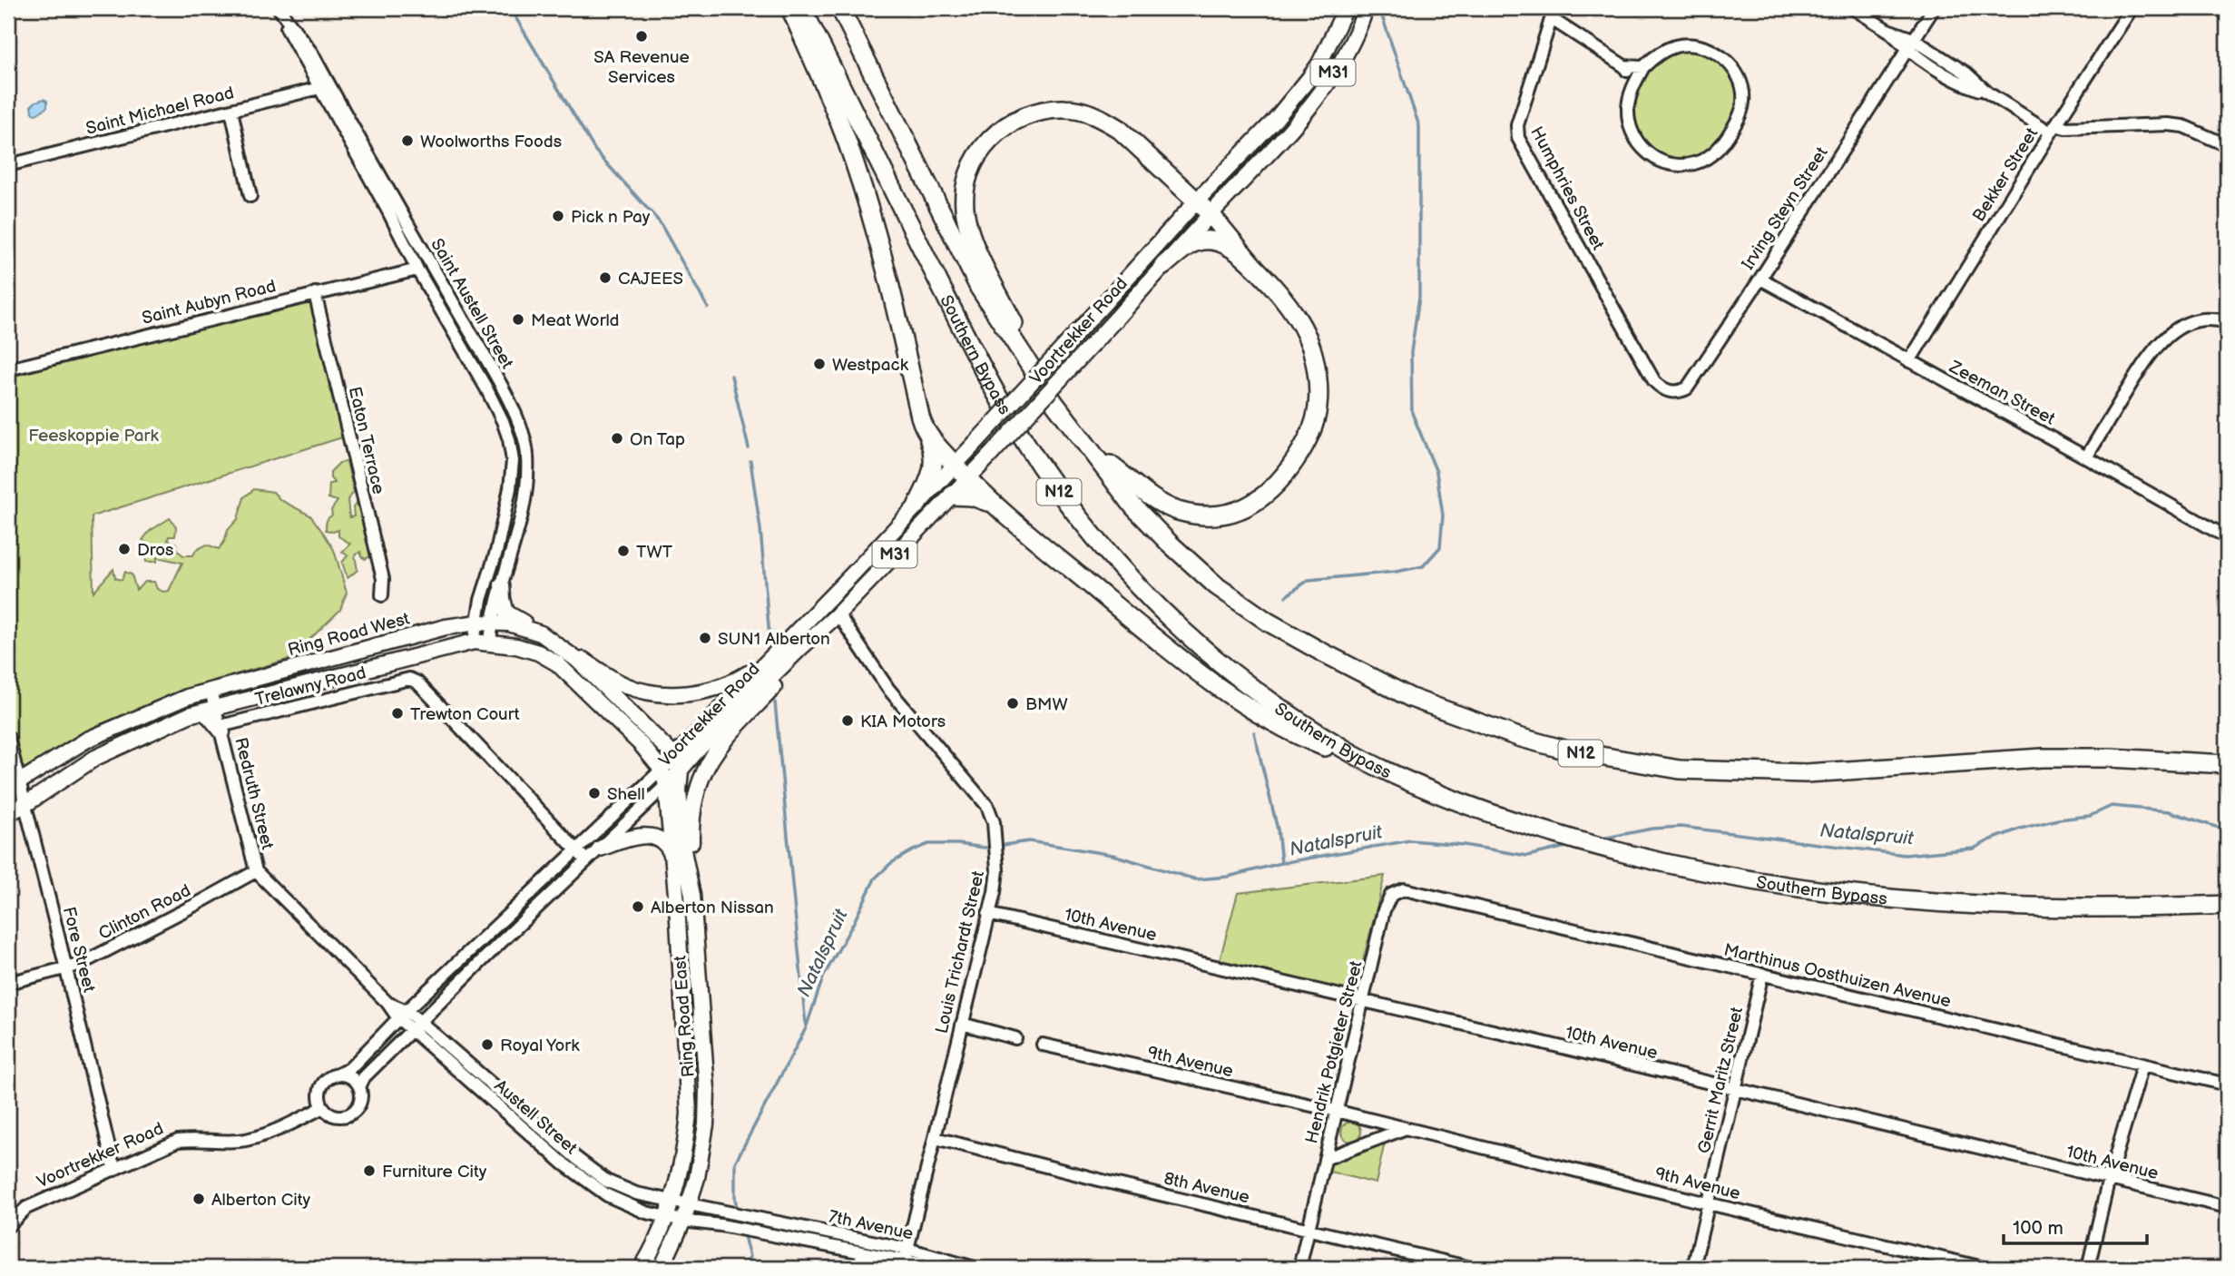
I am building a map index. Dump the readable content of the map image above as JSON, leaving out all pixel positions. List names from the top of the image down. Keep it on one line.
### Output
{"streets":{"highway":["Southern Bypass","N12"],"main road":["M31","Voortrekker Road","Ring Road West","Ring Road East"],"street":["Saint Michael Road","Bekker Street","Humphries Street","Irving Steyn Street","Saint Aubyn Road","Saint Austell Street","Zeeman Street","Eaton Terrace","Trelawny Road","Redruth Street","Clinton Road","10th Avenue","Fore Street","Louis Trichardt Street","Marthinus Oosthuizen Avenue","Hendrik Potgieter Street","9th Avenue","Gerrit Maritz Street","Austell Street","8th Avenue","7th Avenue"]},"crossings":[["M31","Voortrekker Road"],["Saint Michael Road","Saint Austell Street"],["Bekker Street","Zeeman Street"],["Humphries Street","Irving Steyn Street"],["Irving Steyn Street","Zeeman Street"],["Saint Aubyn Road","Saint Austell Street"],["Saint Aubyn Road","Eaton Terrace"],["Saint Austell Street","Ring Road West"],["Voortrekker Road","Ring Road West"],["Voortrekker Road","Trelawny Road"],["Voortrekker Road","Redruth Street"],["Voortrekker Road","Fore Street"],["Voortrekker Road","Louis Trichardt Street"],["Voortrekker Road","Ring Road East"],["Voortrekker Road","Austell Street"],["Ring Road West","Fore Street"],["Ring Road West","Ring Road East"],["Trelawny Road","Redruth Street"],["Redruth Street","Clinton Road"],["Redruth Street","Austell Street"],["Clinton Road","Fore Street"],["10th Avenue","Louis Trichardt Street"],["10th Avenue","Hendrik Potgieter Street"],["10th Avenue","Gerrit Maritz Street"],["Louis Trichardt Street","8th Avenue"],["Louis Trichardt Street","7th Avenue"],["Marthinus Oosthuizen Avenue","Hendrik Potgieter Street"],["Marthinus Oosthuizen Avenue","Gerrit Maritz Street"],["Ring Road East","Austell Street"],["Ring Road East","7th Avenue"],["Hendrik Potgieter Street","9th Avenue"],["Hendrik Potgieter Street","8th Avenue"],["9th Avenue","Gerrit Maritz Street"],["Austell Street","7th Avenue"]],"water":["Natalspruit"],"parks":["Feeskoppie Park"],"places":["SA Revenue Services","Woolworths Foods","Pick n Pay","CAJEES","Meat World","Westpack","On Tap","Dros","TWT","SUN1 Alberton","BMW","Trewton Court","KIA Motors","Shell","Alberton Nissan","Royal York","Furniture City","Alberton City"],"scale_bar":"100 m"}
